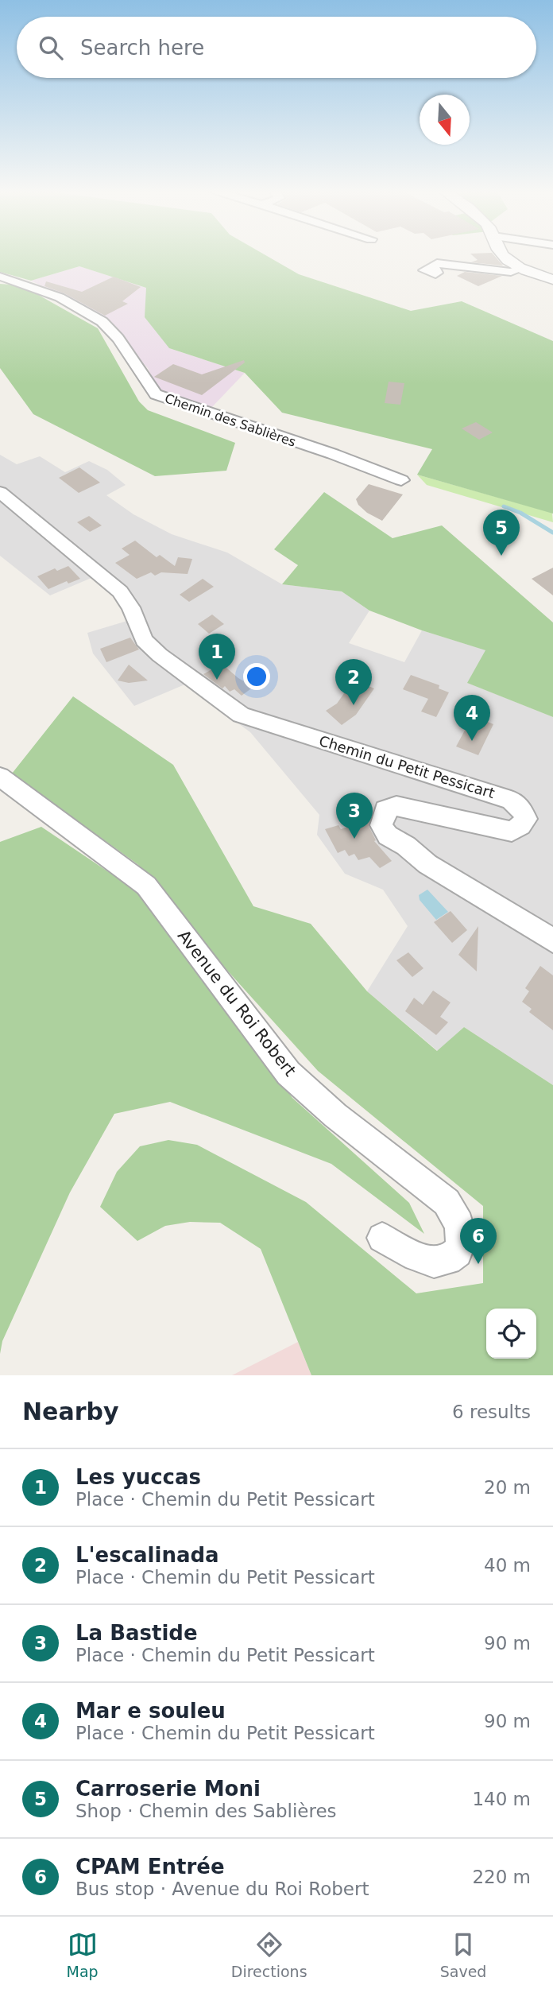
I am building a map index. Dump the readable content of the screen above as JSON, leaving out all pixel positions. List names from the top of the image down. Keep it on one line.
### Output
{"streets":{"street":["Chemin des Sablières","Chemin du Petit Pessicart","Avenue du Roi Robert"]},"north":"bottom","page":{"search":"Search here","pins":["5","1","2","4","3","6"],"heading":["Nearby","6 results"],"list":[{"mark":"1","name":"Les yuccas","note":"Place · Chemin du Petit Pessicart","value":"20 m"},{"mark":"2","name":"L'escalinada","note":"Place · Chemin du Petit Pessicart","value":"40 m"},{"mark":"3","name":"La Bastide","note":"Place · Chemin du Petit Pessicart","value":"90 m"},{"mark":"4","name":"Mar e souleu","note":"Place · Chemin du Petit Pessicart","value":"90 m"},{"mark":"5","name":"Carroserie Moni","note":"Shop · Chemin des Sablières","value":"140 m"},{"mark":"6","name":"CPAM Entrée","note":"Bus stop · Avenue du Roi Robert","value":"220 m"}],"nav":["Map","Directions","Saved"]}}
